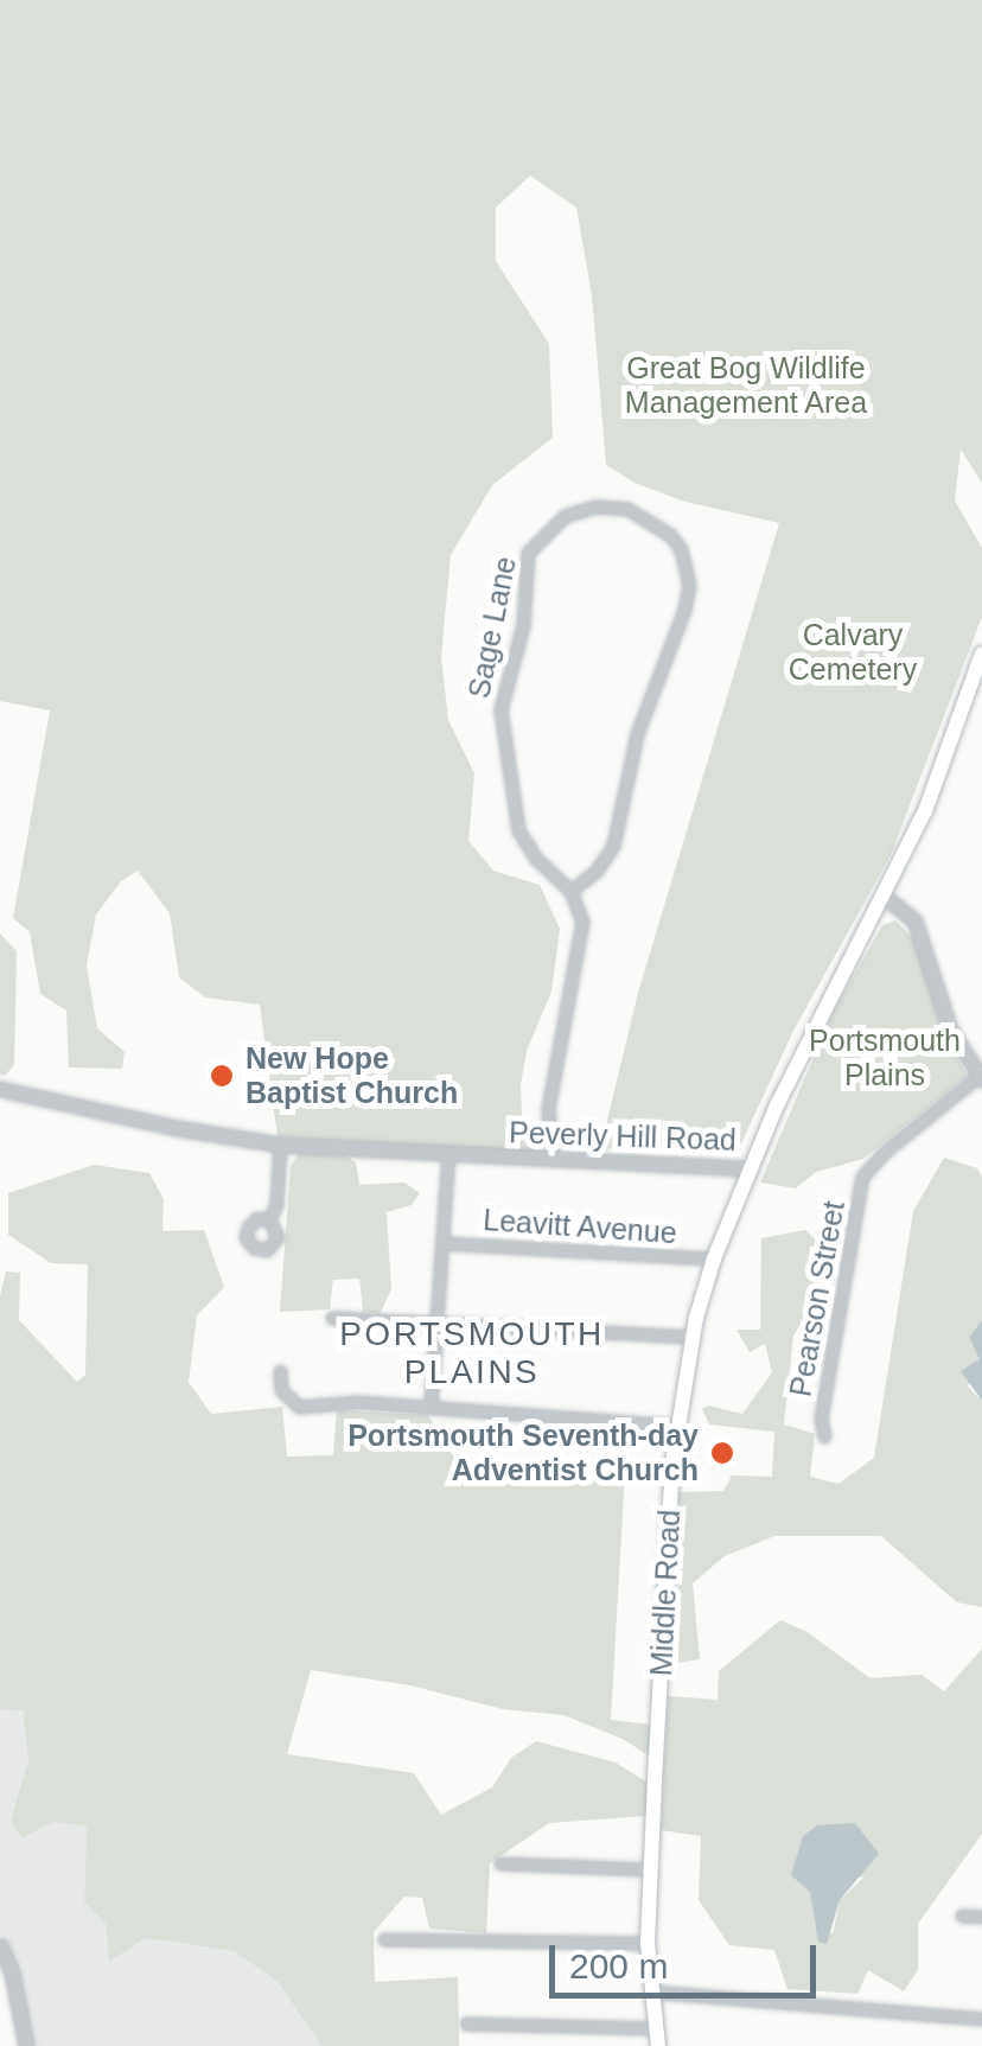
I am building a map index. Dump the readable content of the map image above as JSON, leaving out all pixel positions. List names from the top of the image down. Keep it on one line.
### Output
{"streets":{"main road":["Middle Road"],"street":["Sage Lane","Peverly Hill Road","Leavitt Avenue","Pearson Street"]},"crossings":[["Peverly Hill Road","Middle Road"],["Leavitt Avenue","Middle Road"]],"districts":["PORTSMOUTH PLAINS"],"parks":["Great Bog Wildlife Management Area","Calvary Cemetery","Portsmouth Plains"],"places":["New Hope Baptist Church","Portsmouth Seventh-day Adventist Church"],"scale_bar":"200 m"}
